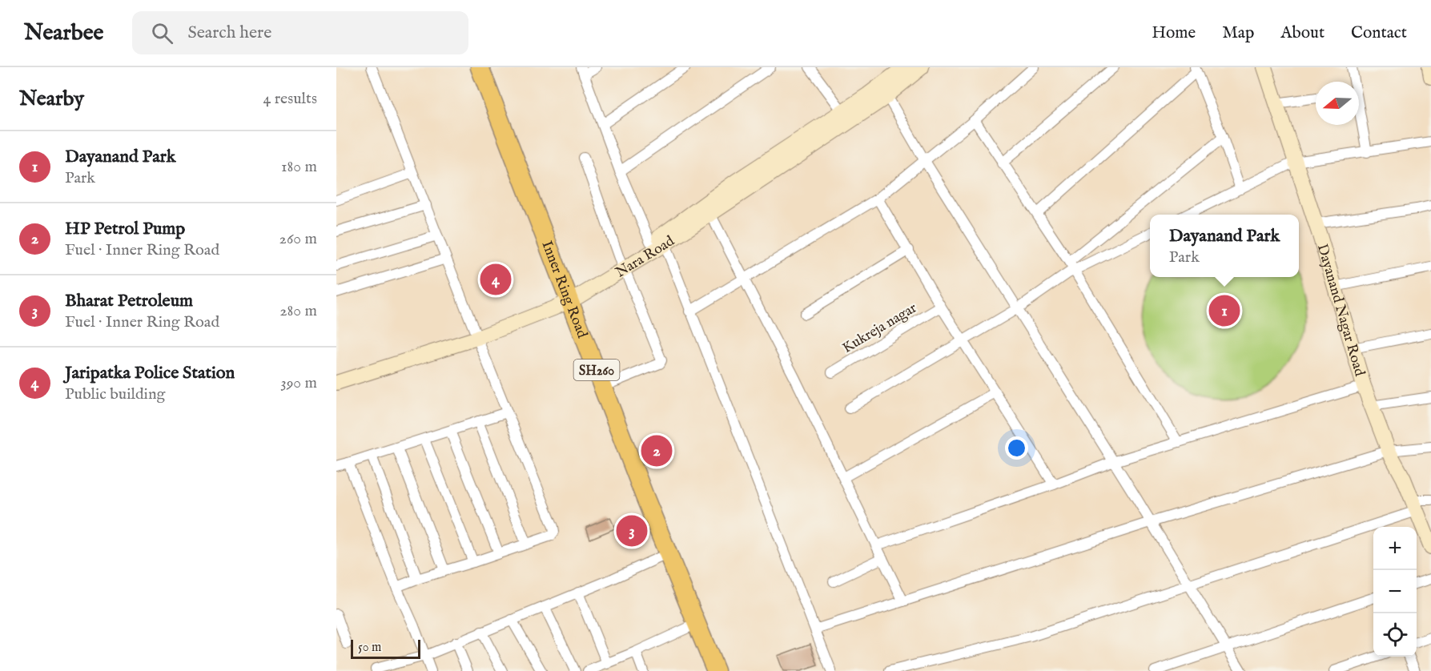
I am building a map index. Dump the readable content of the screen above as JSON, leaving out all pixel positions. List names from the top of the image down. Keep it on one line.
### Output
{"streets":{"highway":["Inner Ring Road","SH260"],"main road":["Nara Road","Dayanand Nagar Road"],"street":["Kukreja nagar"]},"crossings":[["Nara Road","Inner Ring Road"]],"scale_bar":"50 m","north":"left","page":{"header":"Nearbee","search":"Search here","nav":["Home","Map","About","Contact"],"heading":["Nearby","4 results"],"list":[{"mark":"1","name":"Dayanand Park","note":"Park","value":"180 m"},{"mark":"2","name":"HP Petrol Pump","note":"Fuel · Inner Ring Road","value":"260 m"},{"mark":"3","name":"Bharat Petroleum","note":"Fuel · Inner Ring Road","value":"280 m"},{"mark":"4","name":"Jaripatka Police Station","note":"Public building","value":"390 m"}],"popup":["Dayanand Park","Park"],"pins":["4","1","2","3"],"map_buttons":["+","−"],"scale":"50 m"}}
